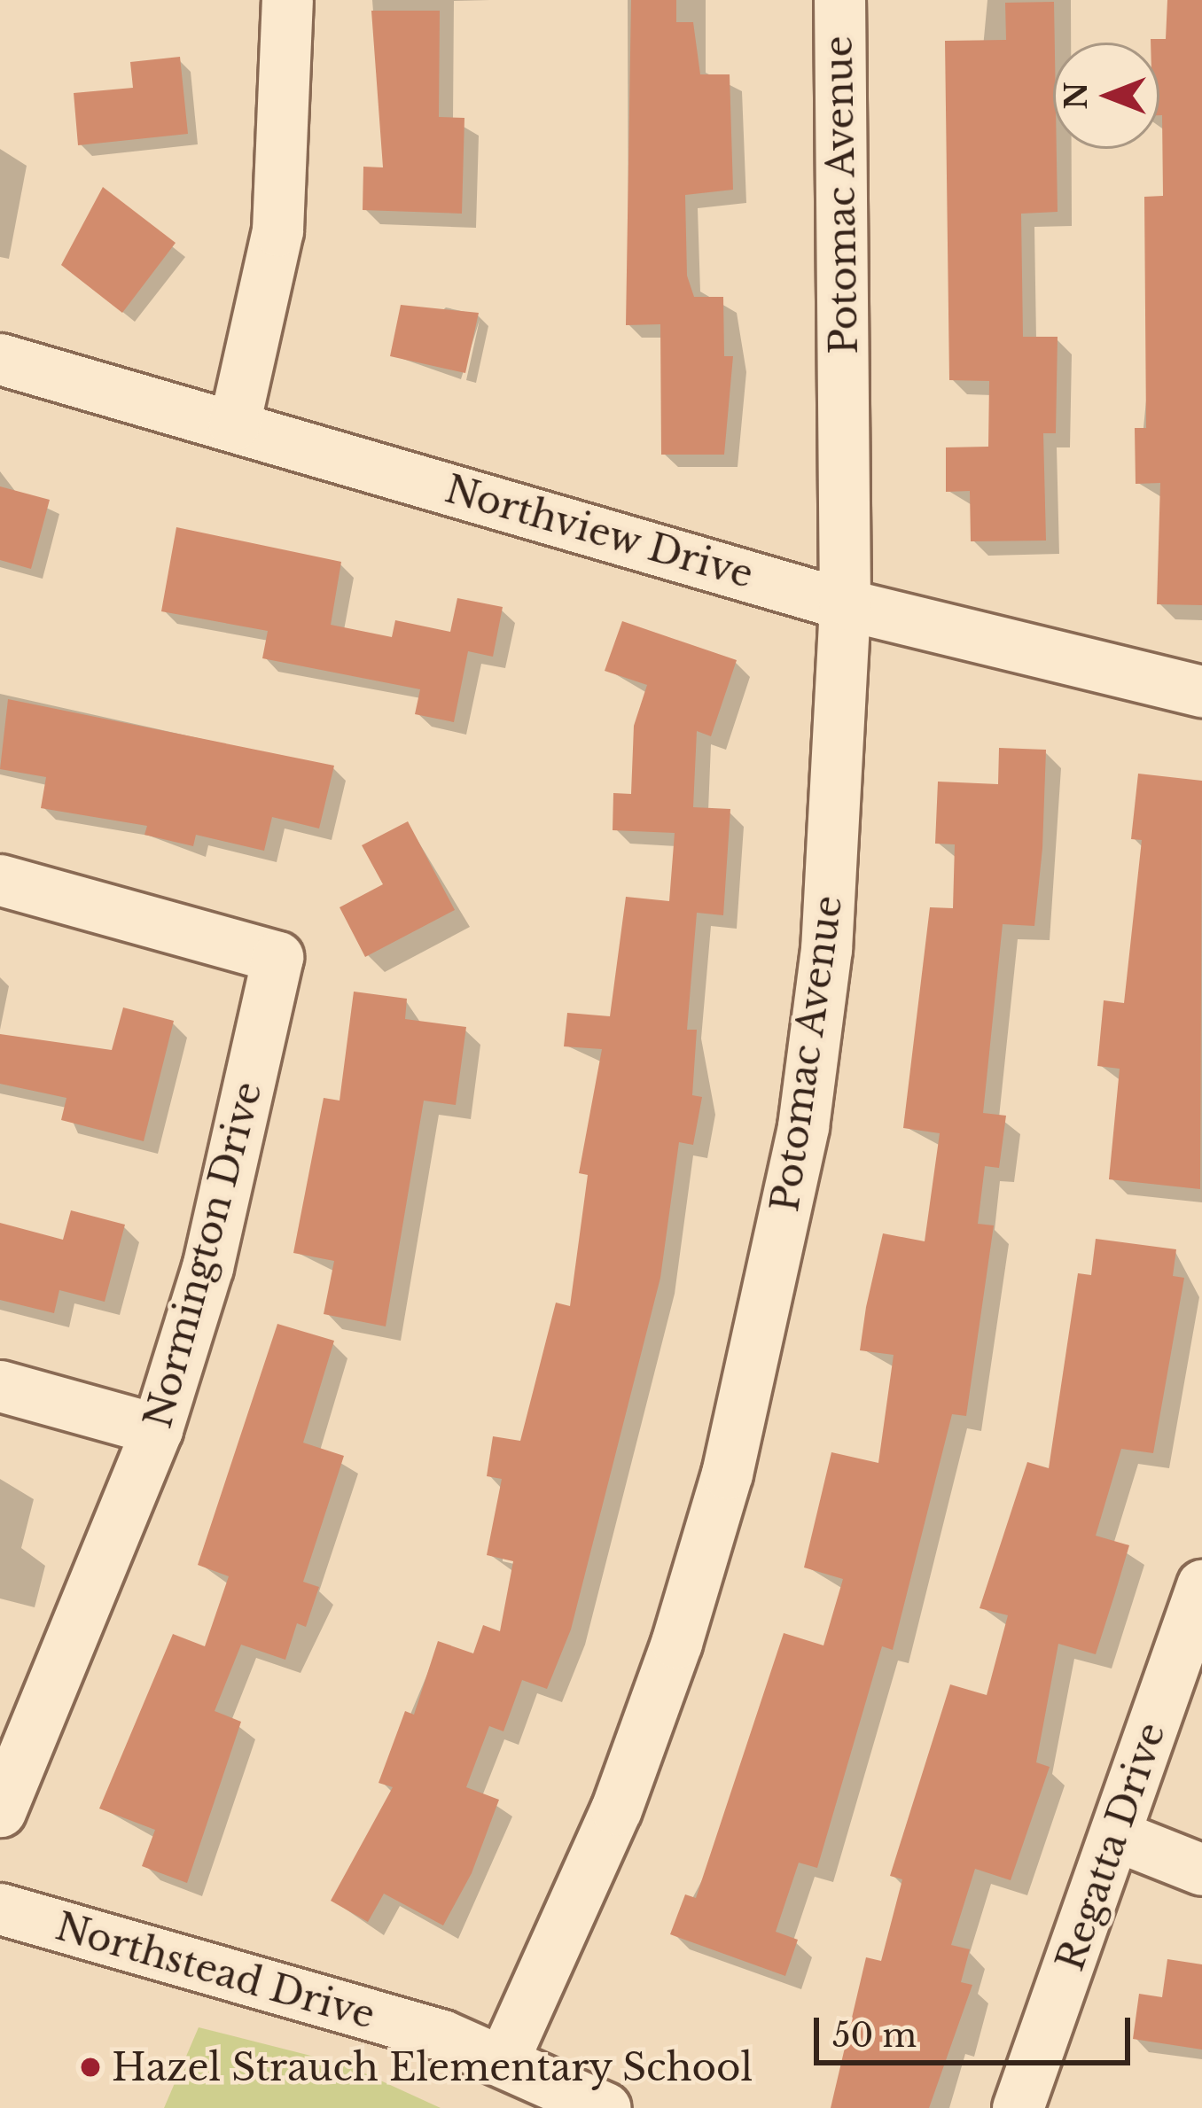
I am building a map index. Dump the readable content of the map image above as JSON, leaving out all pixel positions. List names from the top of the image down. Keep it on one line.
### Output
{"streets":{"street":["Potomac Avenue","Northview Drive","Normington Drive","Regatta Drive","Northstead Drive"]},"crossings":[["Potomac Avenue","Northview Drive"],["Potomac Avenue","Northstead Drive"]],"places":["Hazel Strauch Elementary School"],"scale_bar":"50 m","north":"left"}
